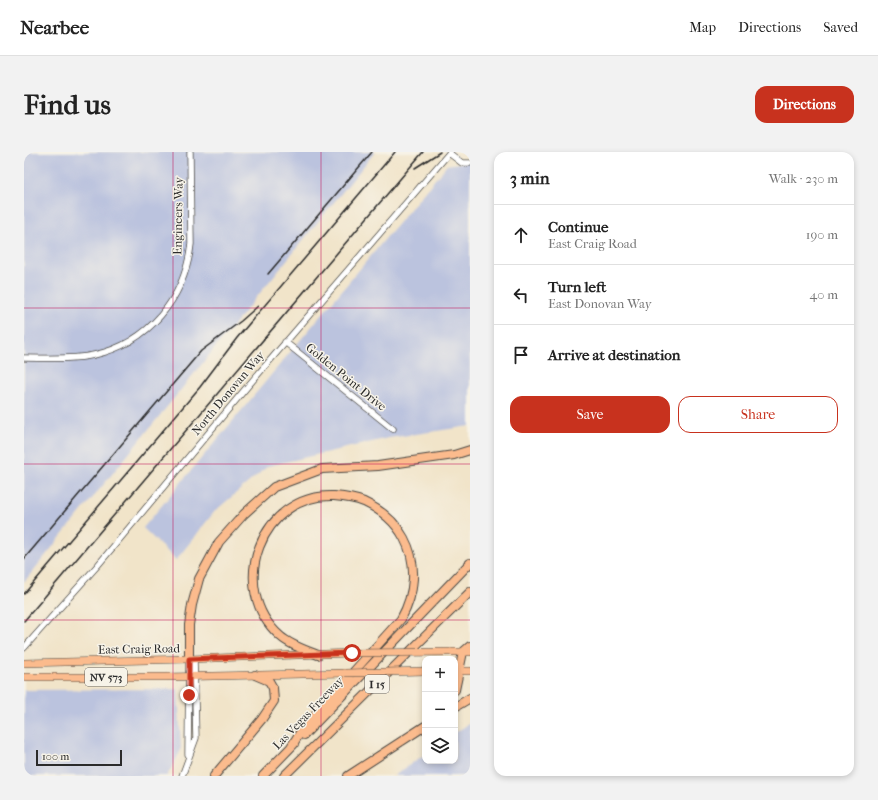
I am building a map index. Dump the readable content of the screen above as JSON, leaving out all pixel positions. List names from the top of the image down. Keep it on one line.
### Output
{"streets":{"highway":["I 15","Las Vegas Freeway"],"main road":["East Craig Road","NV 573"],"street":["Engineers Way","Golden Point Drive","North Donovan Way"]},"crossings":[["Golden Point Drive","North Donovan Way"]],"scale_bar":"100 m","page":{"header":"Nearbee","nav":["Map","Directions","Saved"],"buttons":["Directions",["Save","Share"]],"title":"Find us","heading":["3 min","Walk · 230 m"],"list":[["Continue","East Craig Road","190 m"],["Turn left","East Donovan Way","40 m"],"Arrive at destination"],"map_buttons":["+","−"],"scale":"100 m"}}
